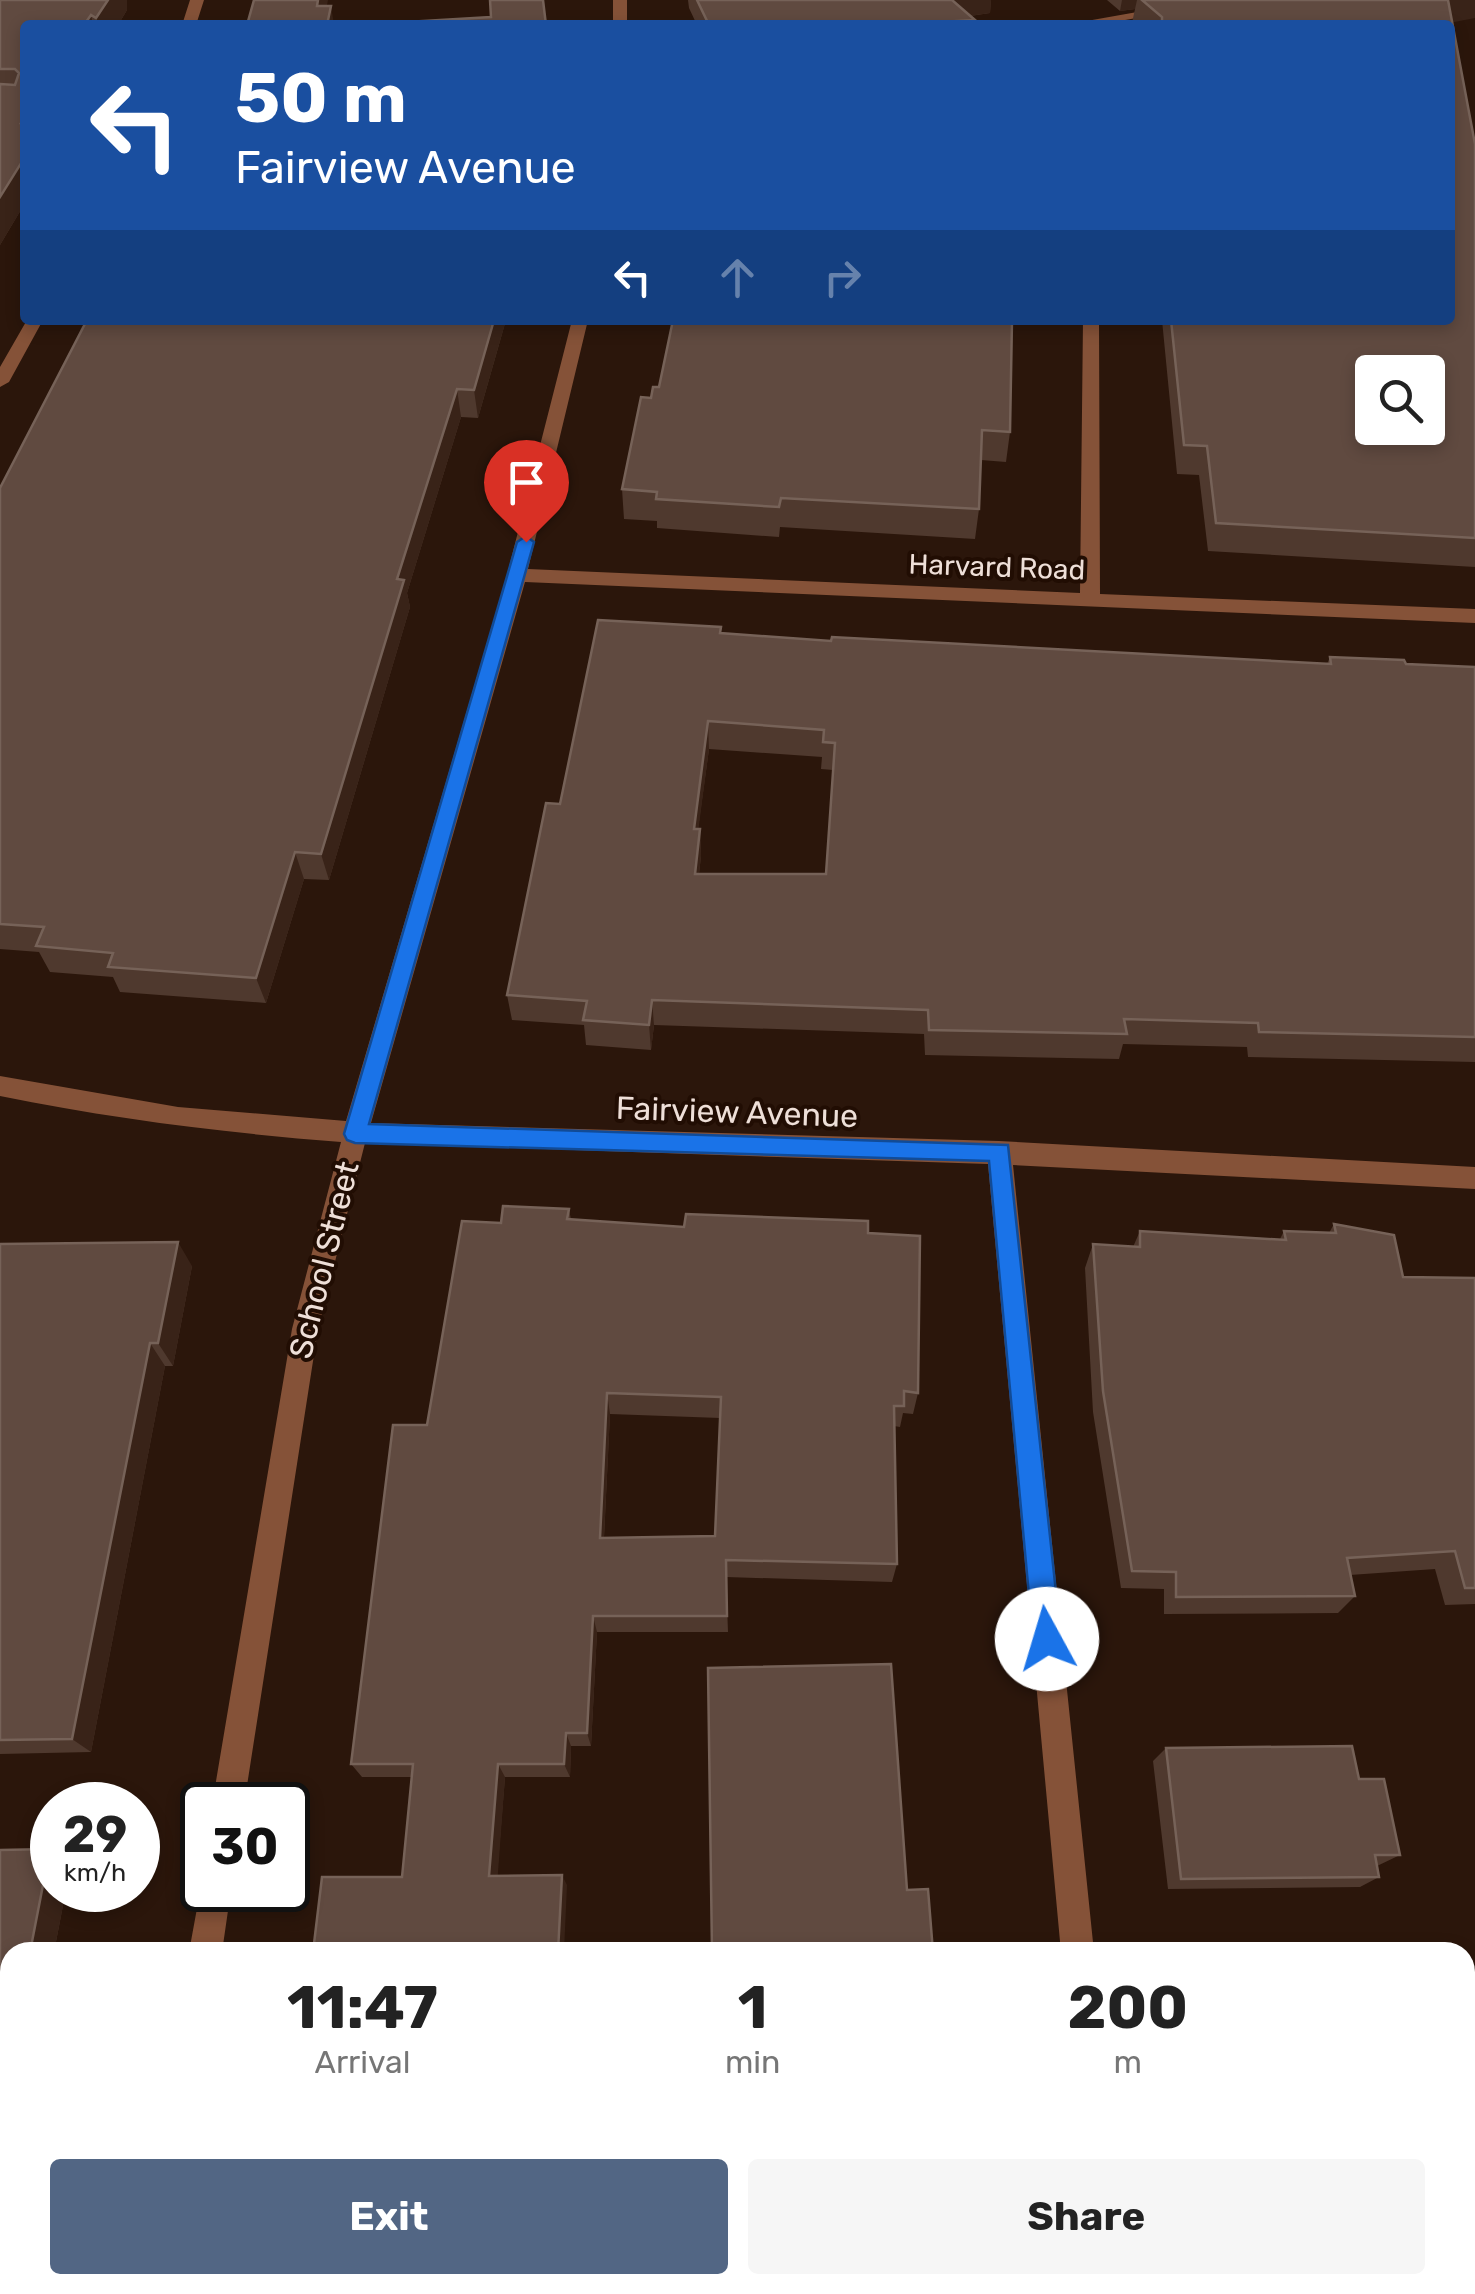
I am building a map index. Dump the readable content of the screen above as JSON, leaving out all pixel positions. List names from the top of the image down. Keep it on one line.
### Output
{"streets":{"street":["Harvard Road","Fairview Avenue","School Street"]},"crossings":[["Harvard Road","School Street"],["Fairview Avenue","School Street"]],"page":{"turn":["50 m","Fairview Avenue"],"speed":"29 km/h","limit":"30","eta":["11:47","Arrival","1","min","200","m"],"buttons":["Exit","Share"]}}
